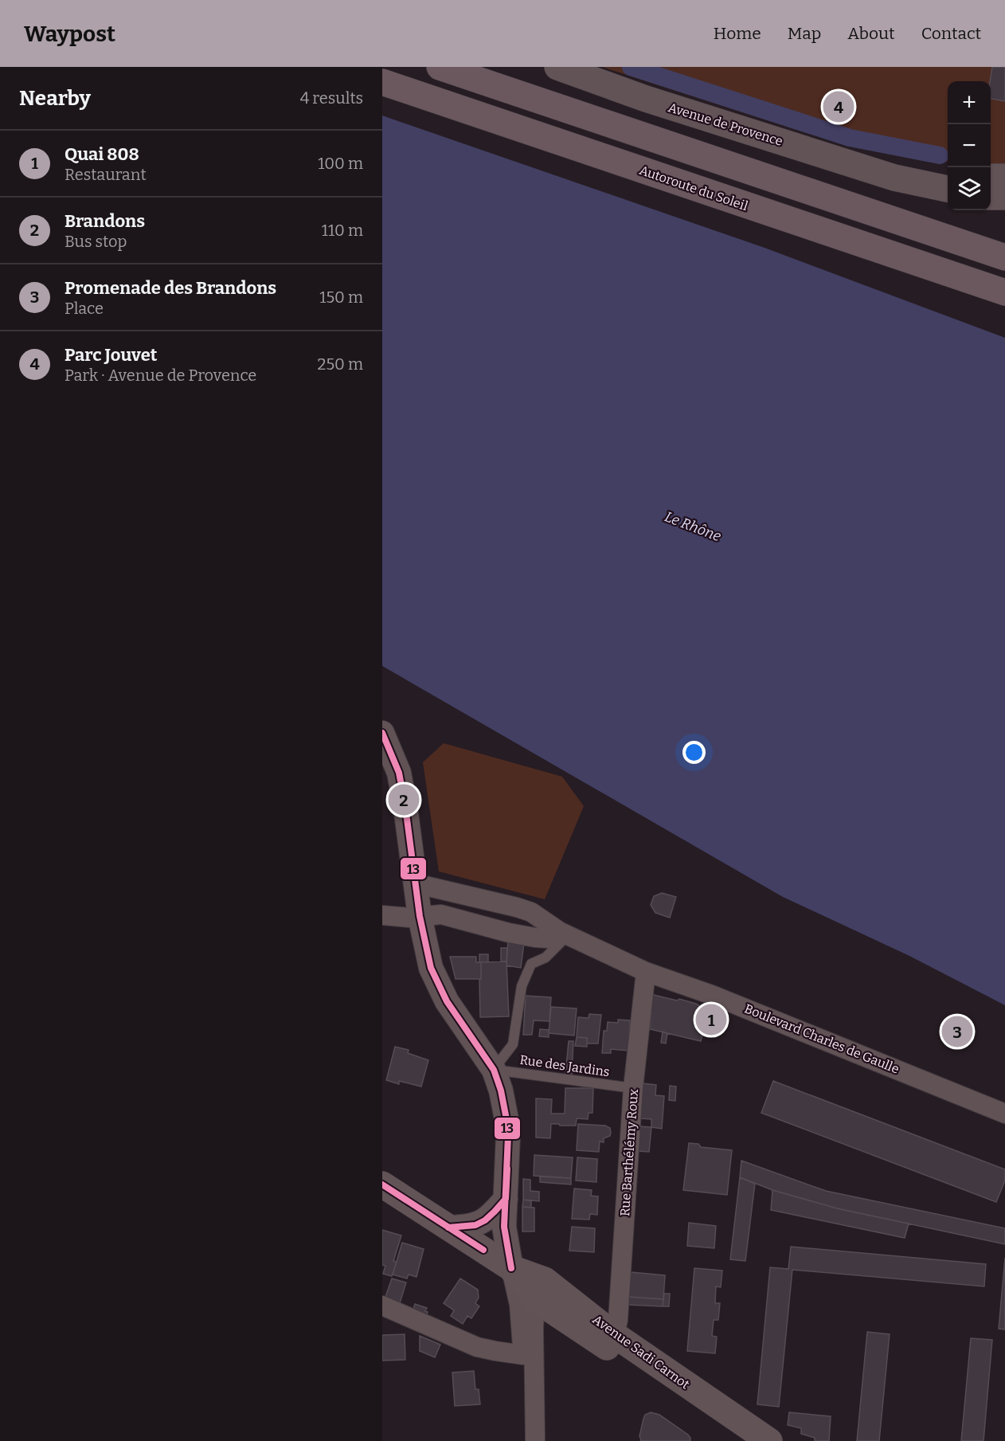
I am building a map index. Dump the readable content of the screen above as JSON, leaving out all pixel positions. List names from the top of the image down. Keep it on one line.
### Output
{"streets":{"highway":["Autoroute du Soleil"],"main road":["Avenue de Provence","Avenue Sadi Carnot"],"street":["Boulevard Charles de Gaulle","Rue Barthélémy Roux"],"lane":["Rue des Jardins"]},"crossings":[["Boulevard Charles de Gaulle","Rue Barthélémy Roux"],["Rue des Jardins","Rue Barthélémy Roux"],["Rue Barthélémy Roux","Avenue Sadi Carnot"]],"water":["Le Rhône"],"lines":["transit line 13"],"page":{"header":"Waypost","nav":["Home","Map","About","Contact"],"heading":["Nearby","4 results"],"map_buttons":["+","−"],"pins":["4","2","1","3"],"list":[{"mark":"1","name":"Quai 808","note":"Restaurant","value":"100 m"},{"mark":"2","name":"Brandons","note":"Bus stop","value":"110 m"},{"mark":"3","name":"Promenade des Brandons","note":"Place","value":"150 m"},{"mark":"4","name":"Parc Jouvet","note":"Park · Avenue de Provence","value":"250 m"}]}}
